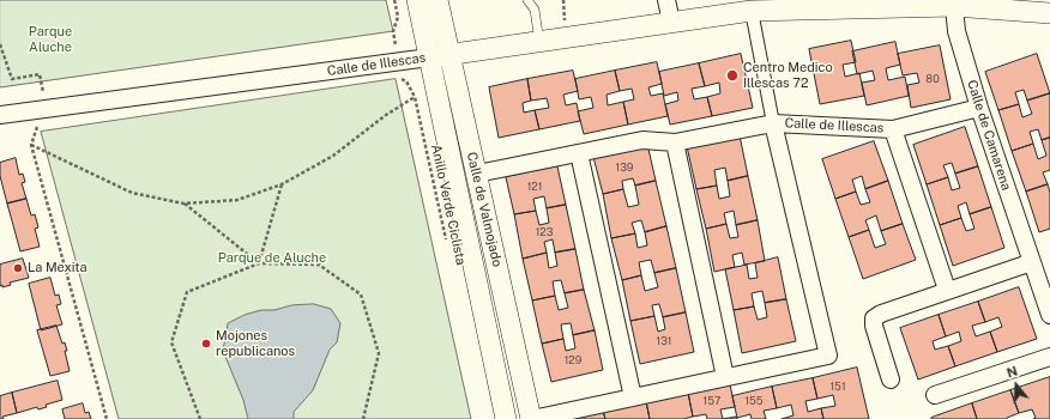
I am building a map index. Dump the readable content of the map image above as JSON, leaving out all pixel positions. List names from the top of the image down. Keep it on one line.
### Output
{"streets":{"street":["Calle de Illescas","Calle de Camarena","Calle de Valmojado"],"path":["Anillo Verde Ciclista"]},"crossings":[["Calle de Illescas","Calle de Camarena"],["Calle de Illescas","Anillo Verde Ciclista"],["Calle de Illescas","Calle de Valmojado"]],"parks":["Parque Aluche","Parque de Aluche"],"places":["Centro Medico Illescas 72","La Mexita","Mojones republicanos"],"house_numbers":["80","139","121","123","131","129","151","157","155"],"north":"top"}
